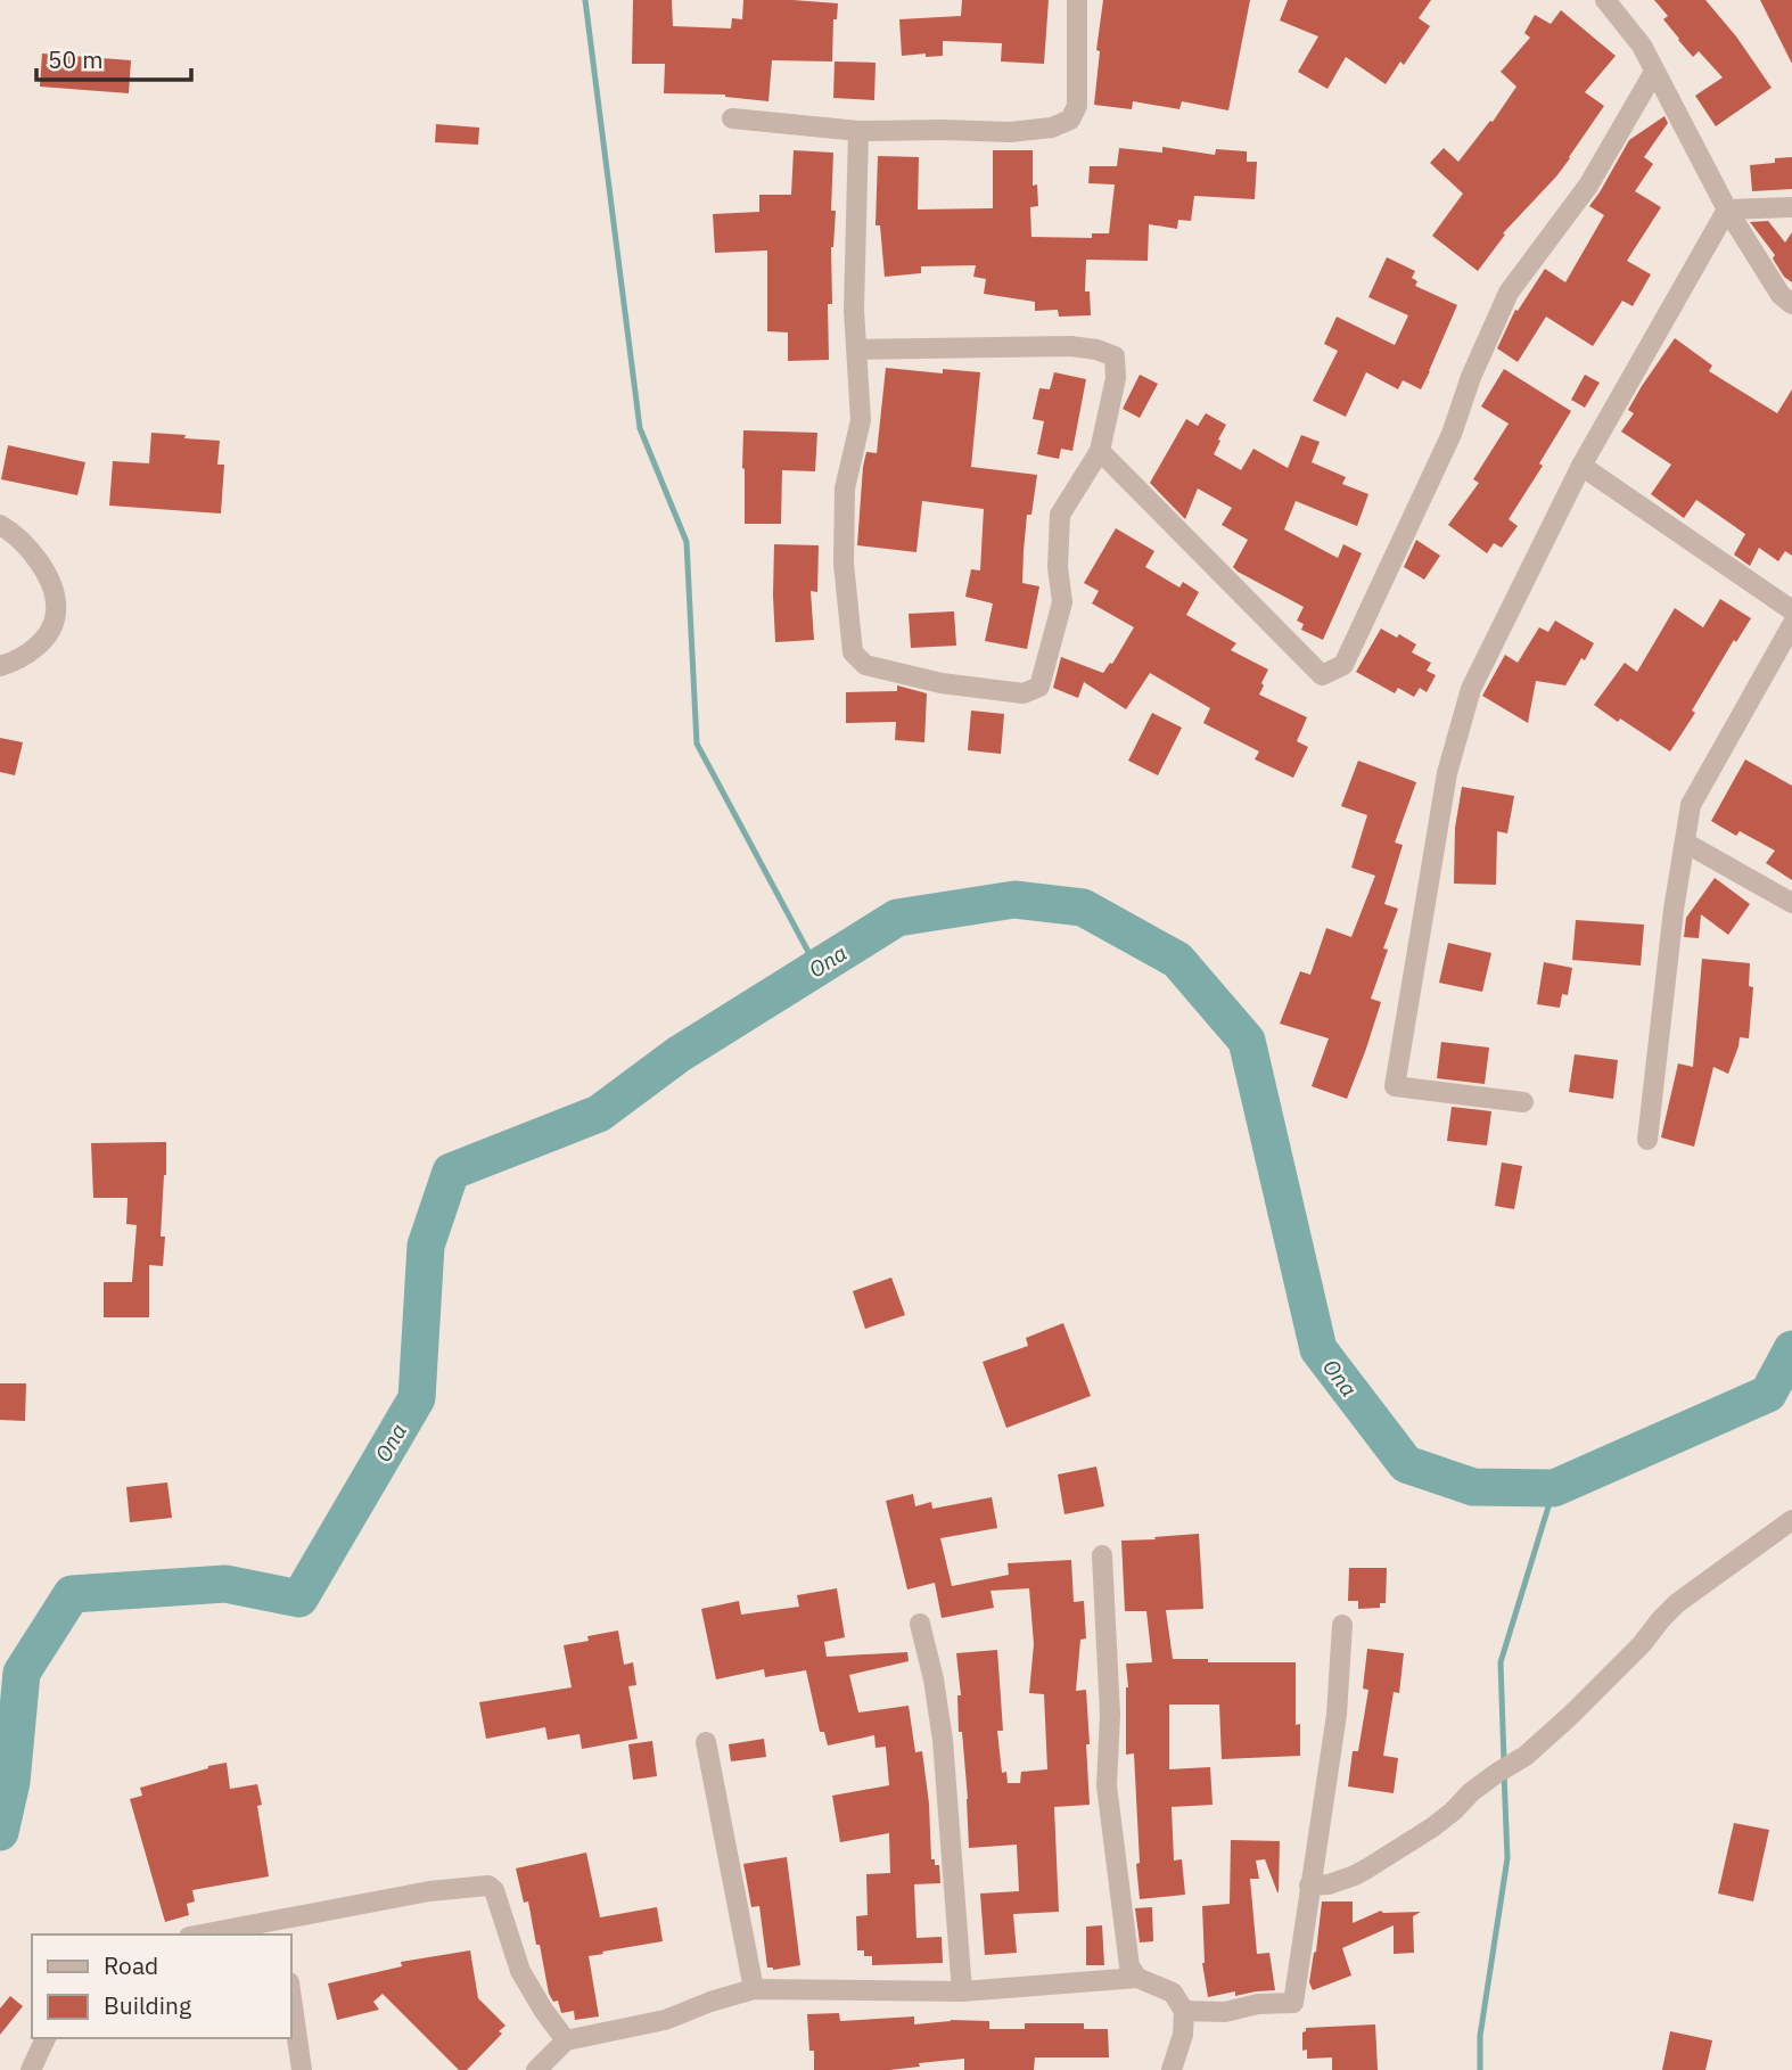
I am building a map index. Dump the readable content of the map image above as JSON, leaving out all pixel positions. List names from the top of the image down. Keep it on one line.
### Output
{"water":["Ona"],"legend":["Road","Building"],"scale_bar":"50 m"}
